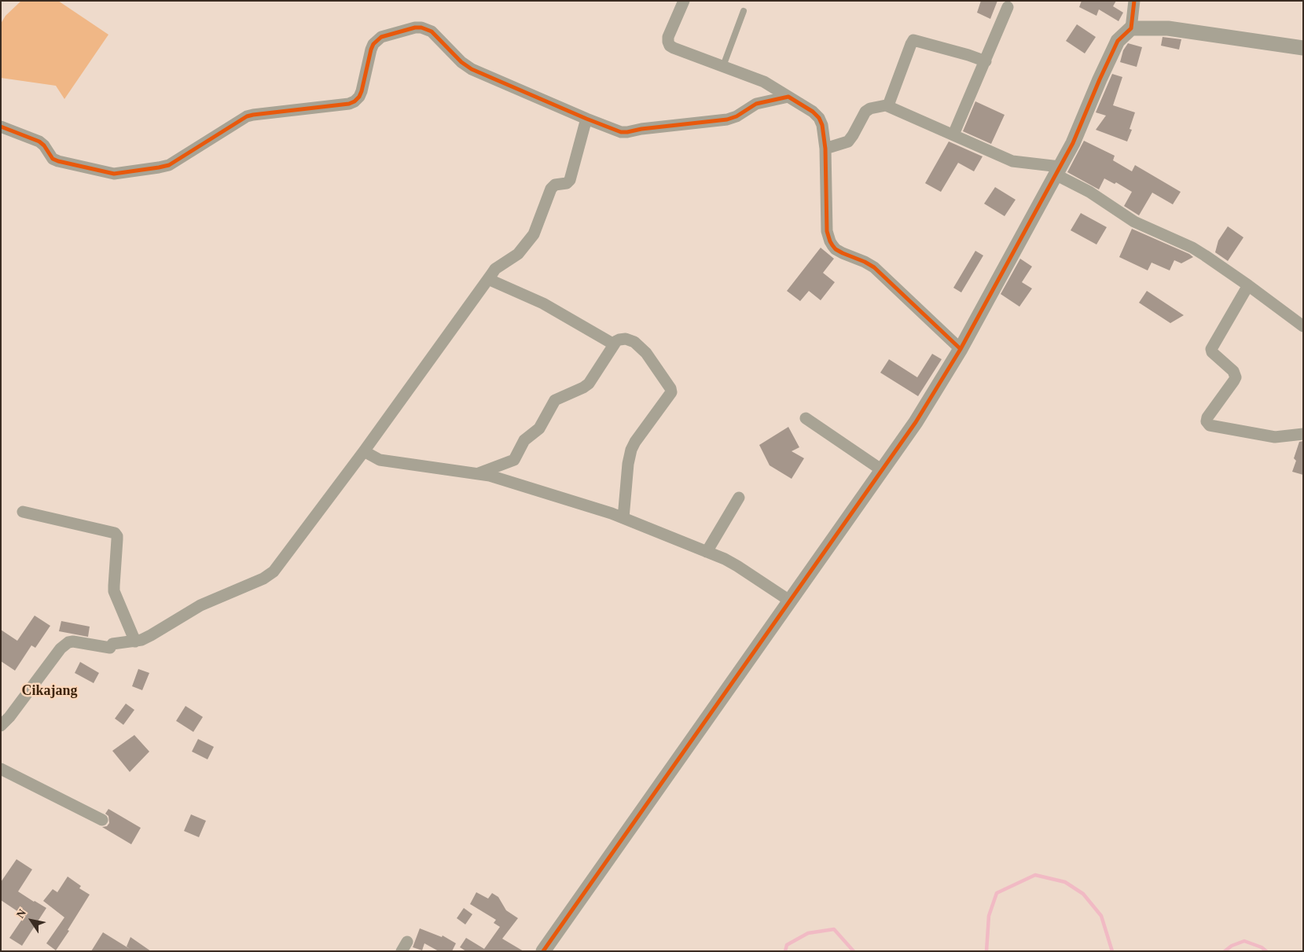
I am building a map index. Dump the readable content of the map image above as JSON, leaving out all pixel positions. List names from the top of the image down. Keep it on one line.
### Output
{"districts":["Cikajang"],"north":"top left"}
